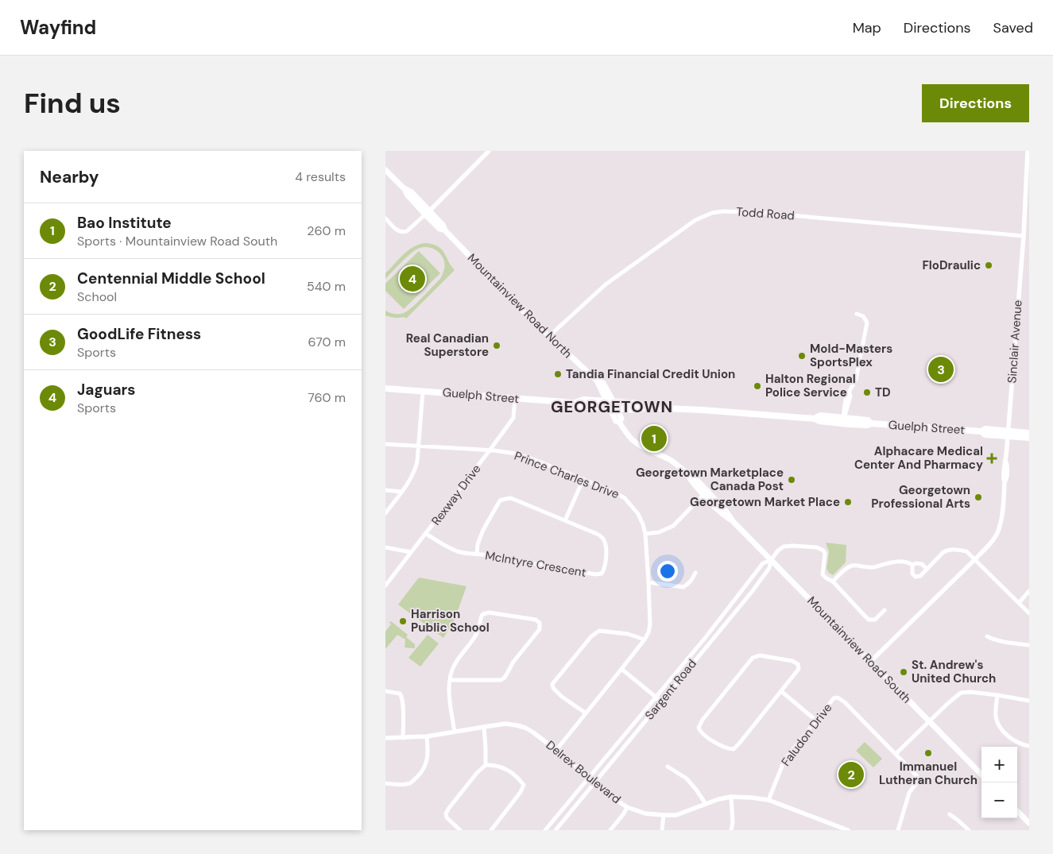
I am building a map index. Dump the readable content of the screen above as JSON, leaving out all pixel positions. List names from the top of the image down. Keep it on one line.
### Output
{"streets":{"main road":["Mountainview Road North","Guelph Street","Mountainview Road South"],"street":["Todd Road","Sinclair Avenue","Prince Charles Drive","Rexway Drive","McIntyre Crescent","Sargent Road","Faludon Drive","Delrex Boulevard"]},"crossings":[["Todd Road","Mountainview Road North"],["Todd Road","Sinclair Avenue"],["Mountainview Road North","Guelph Street"],["Mountainview Road North","Mountainview Road South"],["Sinclair Avenue","Guelph Street"],["Sinclair Avenue","Mountainview Road South"],["Guelph Street","Rexway Drive"],["Guelph Street","Mountainview Road South"],["Prince Charles Drive","Rexway Drive"],["Prince Charles Drive","Delrex Boulevard"],["Rexway Drive","McIntyre Crescent"],["Mountainview Road South","Sargent Road"],["Sargent Road","Delrex Boulevard"],["Faludon Drive","Delrex Boulevard"]],"districts":["GEORGETOWN"],"places":{"other":["FloDraulic","Real Canadian Superstore","Mold-Masters SportsPlex","Tandia Financial Credit Union","Halton Regional Police Service","TD","Georgetown Marketplace Canada Post","Georgetown Professional Arts","Georgetown Market Place","Harrison Public School","St. Andrew's United Church","Immanuel Lutheran Church"],"health":["Alphacare Medical Center And Pharmacy"]},"page":{"header":"Wayfind","nav":["Map","Directions","Saved"],"buttons":"Directions","title":"Find us","heading":["Nearby","4 results"],"list":[{"mark":"1","name":"Bao Institute","note":"Sports · Mountainview Road South","value":"260 m"},{"mark":"2","name":"Centennial Middle School","note":"School","value":"540 m"},{"mark":"3","name":"GoodLife Fitness","note":"Sports","value":"670 m"},{"mark":"4","name":"Jaguars","note":"Sports","value":"760 m"}],"pins":["4","3","1","2"],"map_buttons":["+","−"]}}
